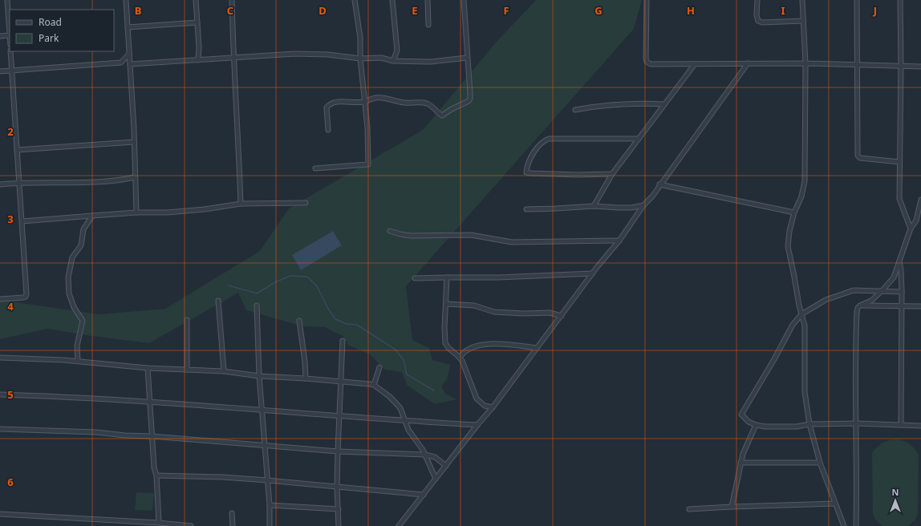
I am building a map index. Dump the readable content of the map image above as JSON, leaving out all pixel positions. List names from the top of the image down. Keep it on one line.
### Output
{"legend":["Road","Park"],"north":"top","grid":{"columns":["B","C","D","E","F","G","H","I","J"],"rows":["2","3","4","5","6"]}}
